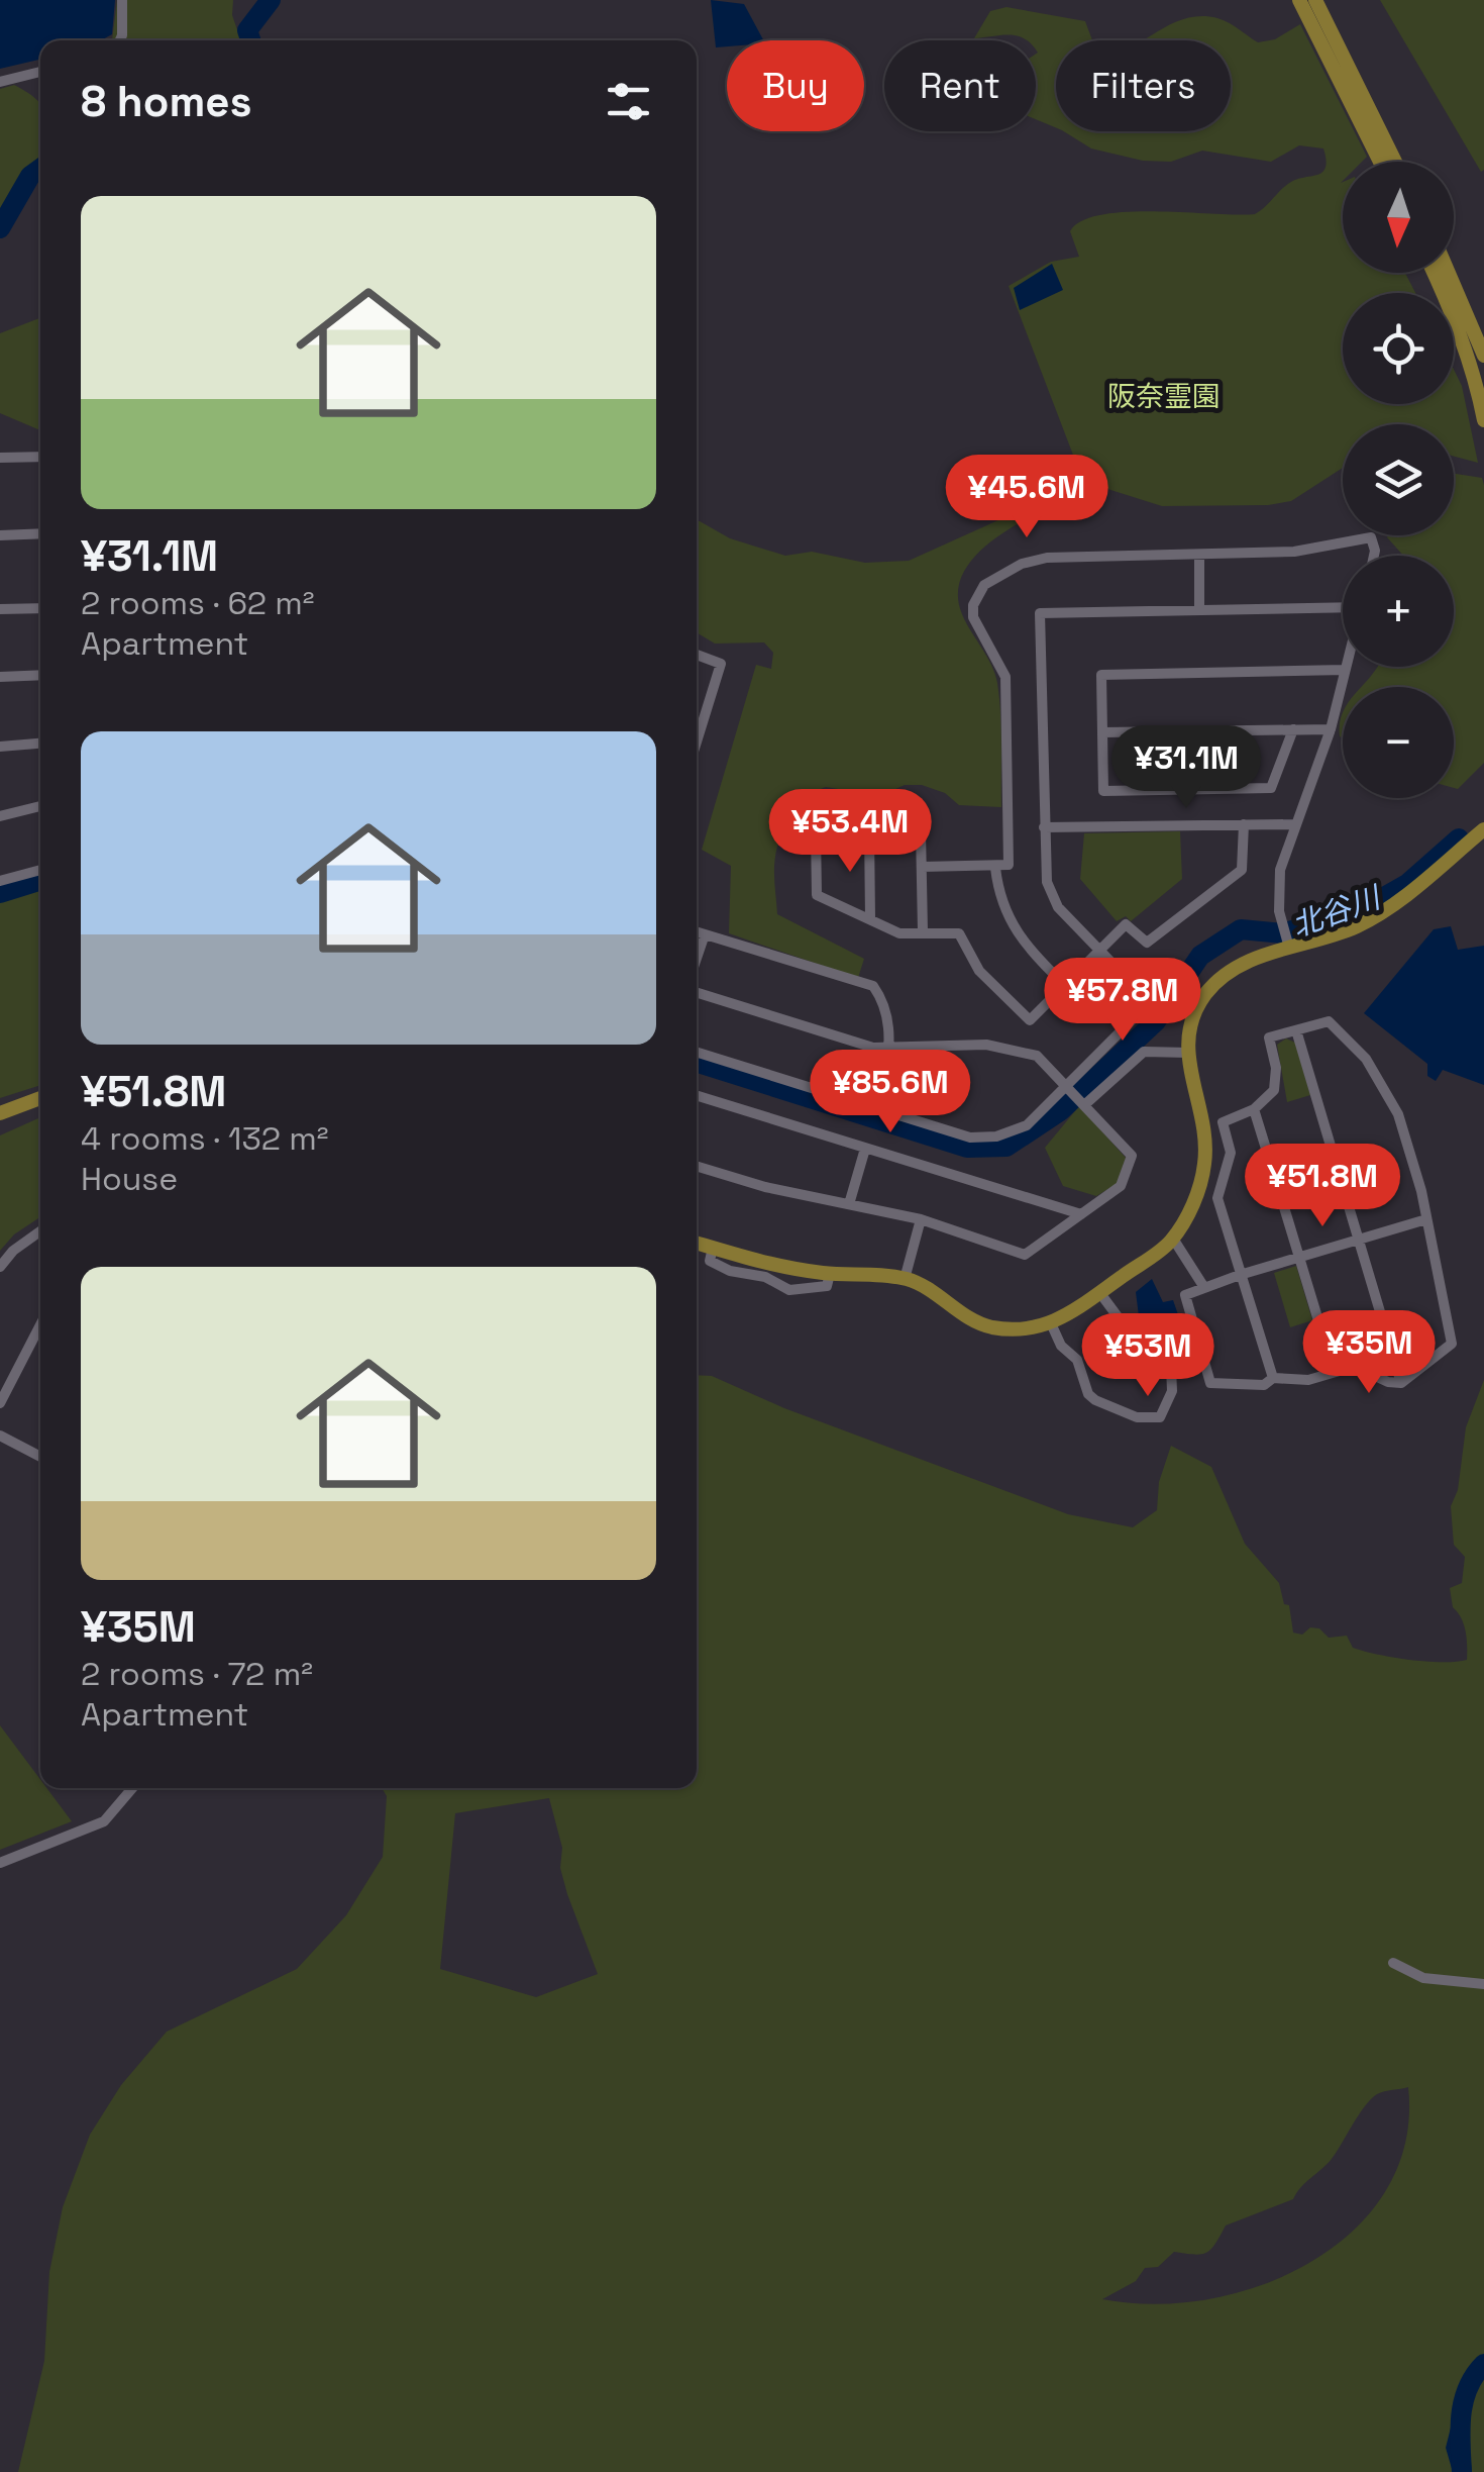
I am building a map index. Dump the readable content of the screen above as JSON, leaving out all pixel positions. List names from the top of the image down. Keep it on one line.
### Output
{"water":["北谷川"],"parks":["阪奈霊園"],"north":"bottom","page":{"chip":["Buy","Rent","Filters"],"heading":"8 homes","map_buttons":["+","−"],"list":[{"name":"¥31.1M","note":"2 rooms · 62 m² · Apartment"},{"name":"¥51.8M","note":"4 rooms · 132 m² · House"},{"name":"¥35M","note":"2 rooms · 72 m² · Apartment"}],"price":["¥45.6M","¥31.1M","¥53.4M","¥57.8M","¥85.6M","¥51.8M","¥35M","¥53M"]}}
